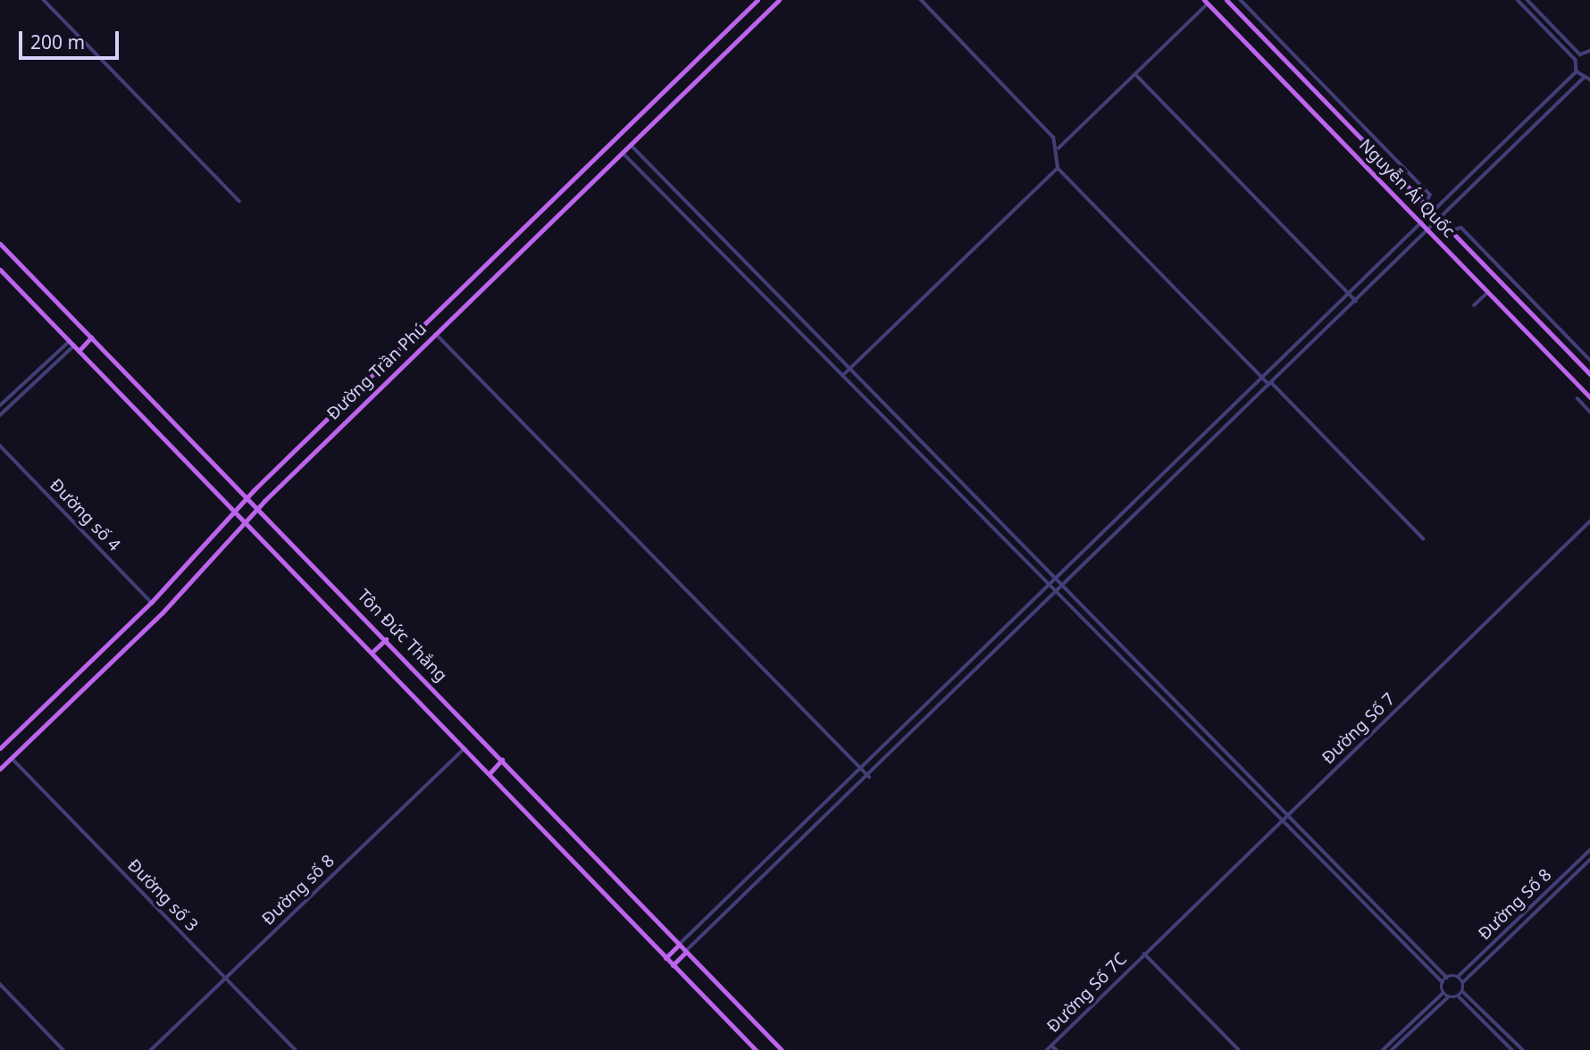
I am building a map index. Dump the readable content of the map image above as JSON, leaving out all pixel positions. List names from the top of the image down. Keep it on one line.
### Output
{"streets":{"main road":["Nguyễn Ái Quốc","Đường Trần Phú","Tôn Đức Thắng"],"street":["Đường số 4","Đường Số 7","Đường số 8","Đường số 3","Đường Số 8","Đường Số 7C"]},"crossings":[["Đường Trần Phú","Đường số 4"],["Đường Trần Phú","Tôn Đức Thắng"],["Đường Trần Phú","Đường số 3"],["Tôn Đức Thắng","Đường số 8"],["Đường Số 7","Đường Số 7C"],["Đường số 8","Đường số 3"]],"scale_bar":"200 m"}
